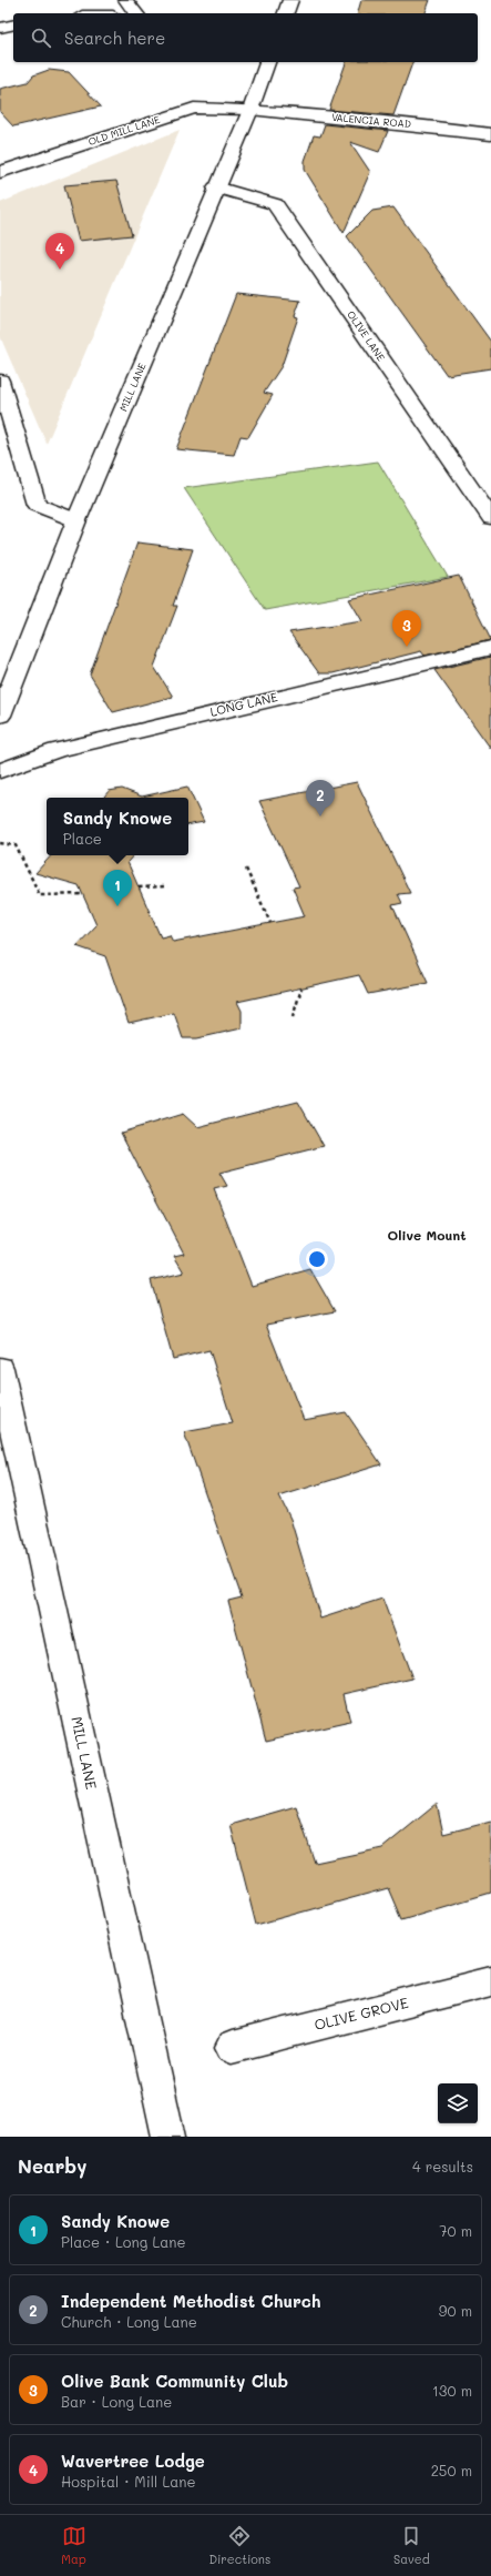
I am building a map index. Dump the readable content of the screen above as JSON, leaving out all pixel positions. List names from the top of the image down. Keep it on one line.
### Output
{"streets":{"street":["VALENCIA ROAD","OLD MILL LANE","OLIVE LANE","MILL LANE","LONG LANE","OLIVE GROVE"]},"crossings":[["VALENCIA ROAD","OLD MILL LANE"],["VALENCIA ROAD","MILL LANE"],["OLD MILL LANE","MILL LANE"],["OLIVE LANE","MILL LANE"]],"districts":["Olive Mount"],"page":{"search":"Search here","pins":["4","3","2","1"],"popup":["Sandy Knowe","Place"],"heading":["Nearby","4 results"],"list":[{"mark":"1","name":"Sandy Knowe","note":"Place · Long Lane","value":"70 m"},{"mark":"2","name":"Independent Methodist Church","note":"Church · Long Lane","value":"90 m"},{"mark":"3","name":"Olive Bank Community Club","note":"Bar · Long Lane","value":"130 m"},{"mark":"4","name":"Wavertree Lodge","note":"Hospital · Mill Lane","value":"250 m"}],"nav":["Map","Directions","Saved"]}}
